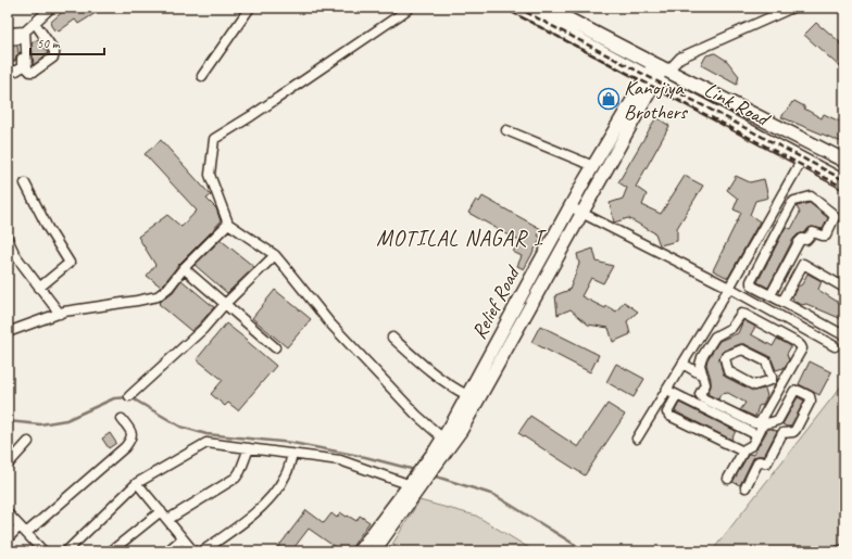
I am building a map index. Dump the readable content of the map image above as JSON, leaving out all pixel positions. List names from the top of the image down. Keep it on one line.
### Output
{"streets":{"main road":["Link Road"],"street":["Relief Road"]},"crossings":[["Link Road","Relief Road"]],"districts":["MOTILAL NAGAR I"],"places":{"shop":["Kanojiya Brothers"]},"scale_bar":"50 m"}
